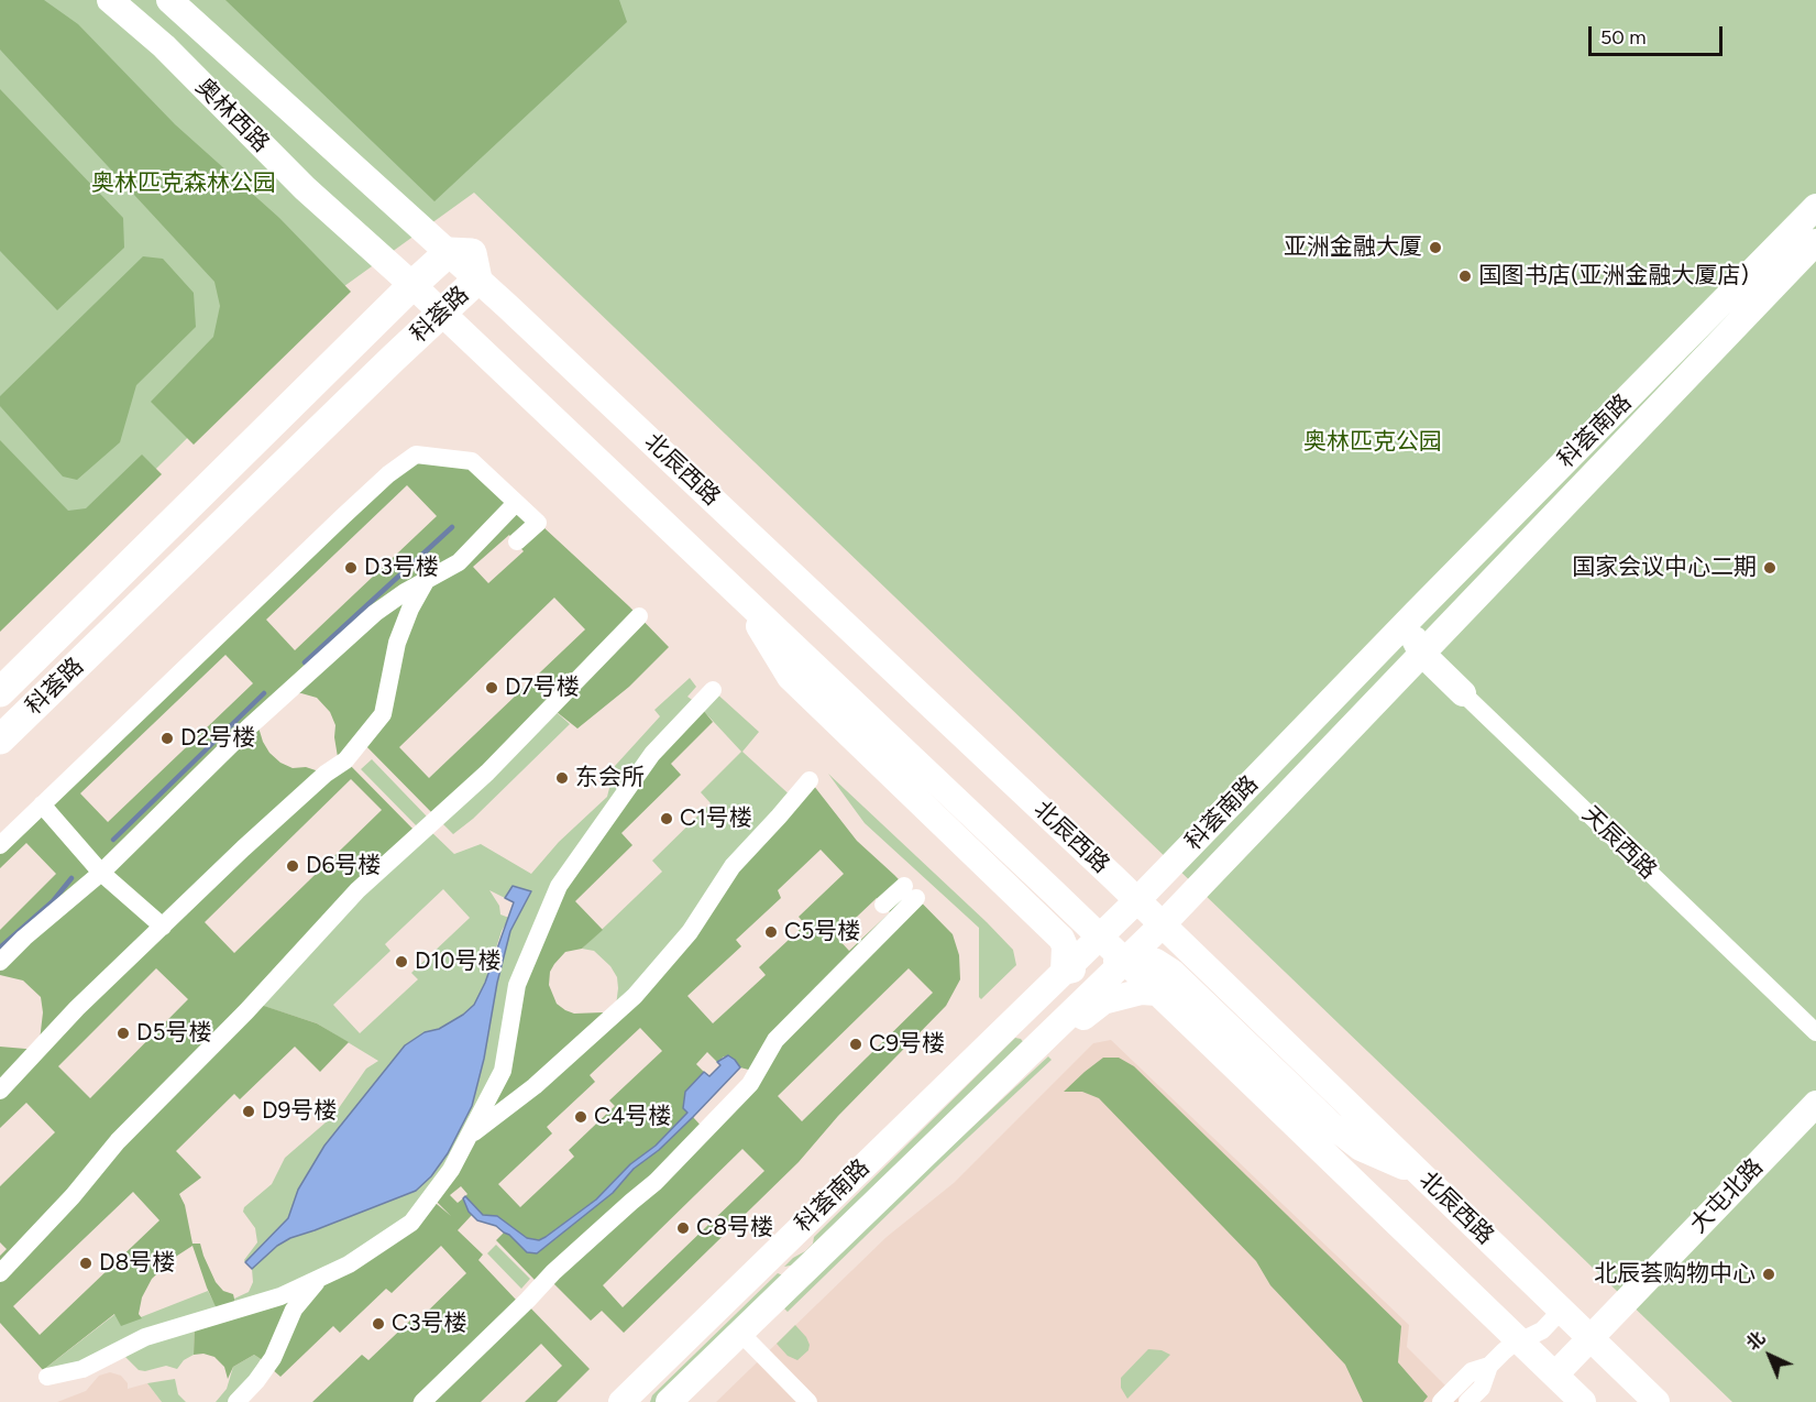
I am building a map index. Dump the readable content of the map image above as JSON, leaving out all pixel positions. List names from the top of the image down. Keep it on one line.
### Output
{"streets":{"main road":["科荟路"],"street":["奥林西路","科荟南路","北辰西路","天辰西路","大屯北路"]},"crossings":[["奥林西路","科荟路"],["科荟路","北辰西路"],["科荟南路","北辰西路"],["科荟南路","天辰西路"],["北辰西路","大屯北路"]],"parks":["奥林匹克森林公园","奥林匹克公园"],"places":["亚洲金融大厦","国图书店(亚洲金融大厦店)","D3号楼","国家会议中心二期","D7号楼","D2号楼","东会所","C1号楼","D6号楼","C5号楼","D10号楼","D5号楼","C9号楼","D9号楼","C4号楼","C8号楼","D8号楼","北辰荟购物中心","C3号楼"],"scale_bar":"50 m","north":"top left"}
